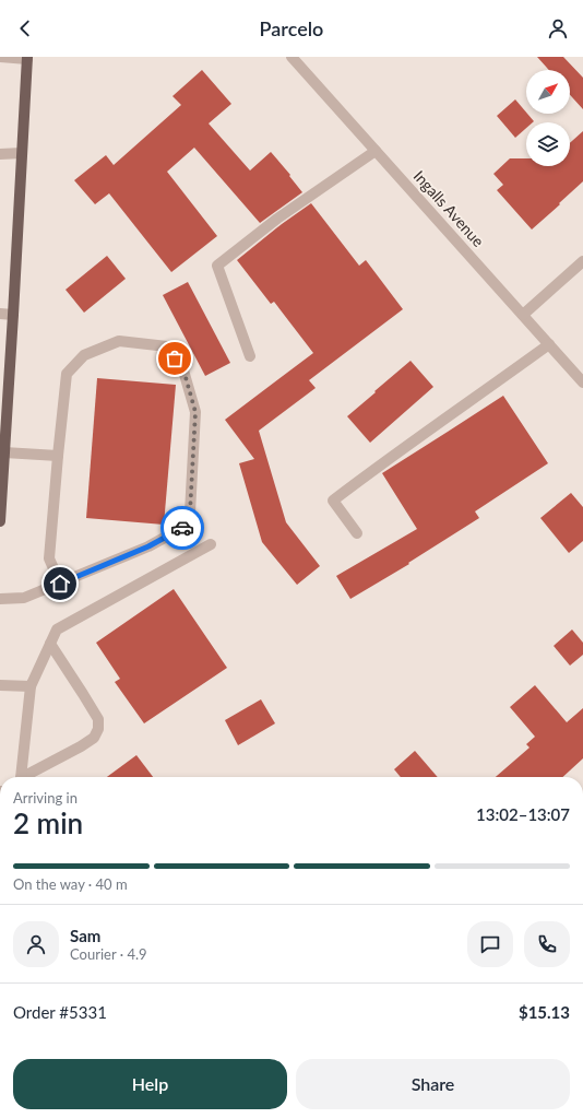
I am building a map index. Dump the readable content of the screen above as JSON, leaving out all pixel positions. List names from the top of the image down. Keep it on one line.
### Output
{"streets":{"street":["Ingalls Avenue"]},"north":"top right","page":{"header":"Parcelo","heading":["2 min","Arriving in","13:02–13:07"],"panel":["Sam","Courier · 4.9","Order #5331","$15.13"],"bar":"On the way · 40 m","buttons":["Help","Share"]}}
